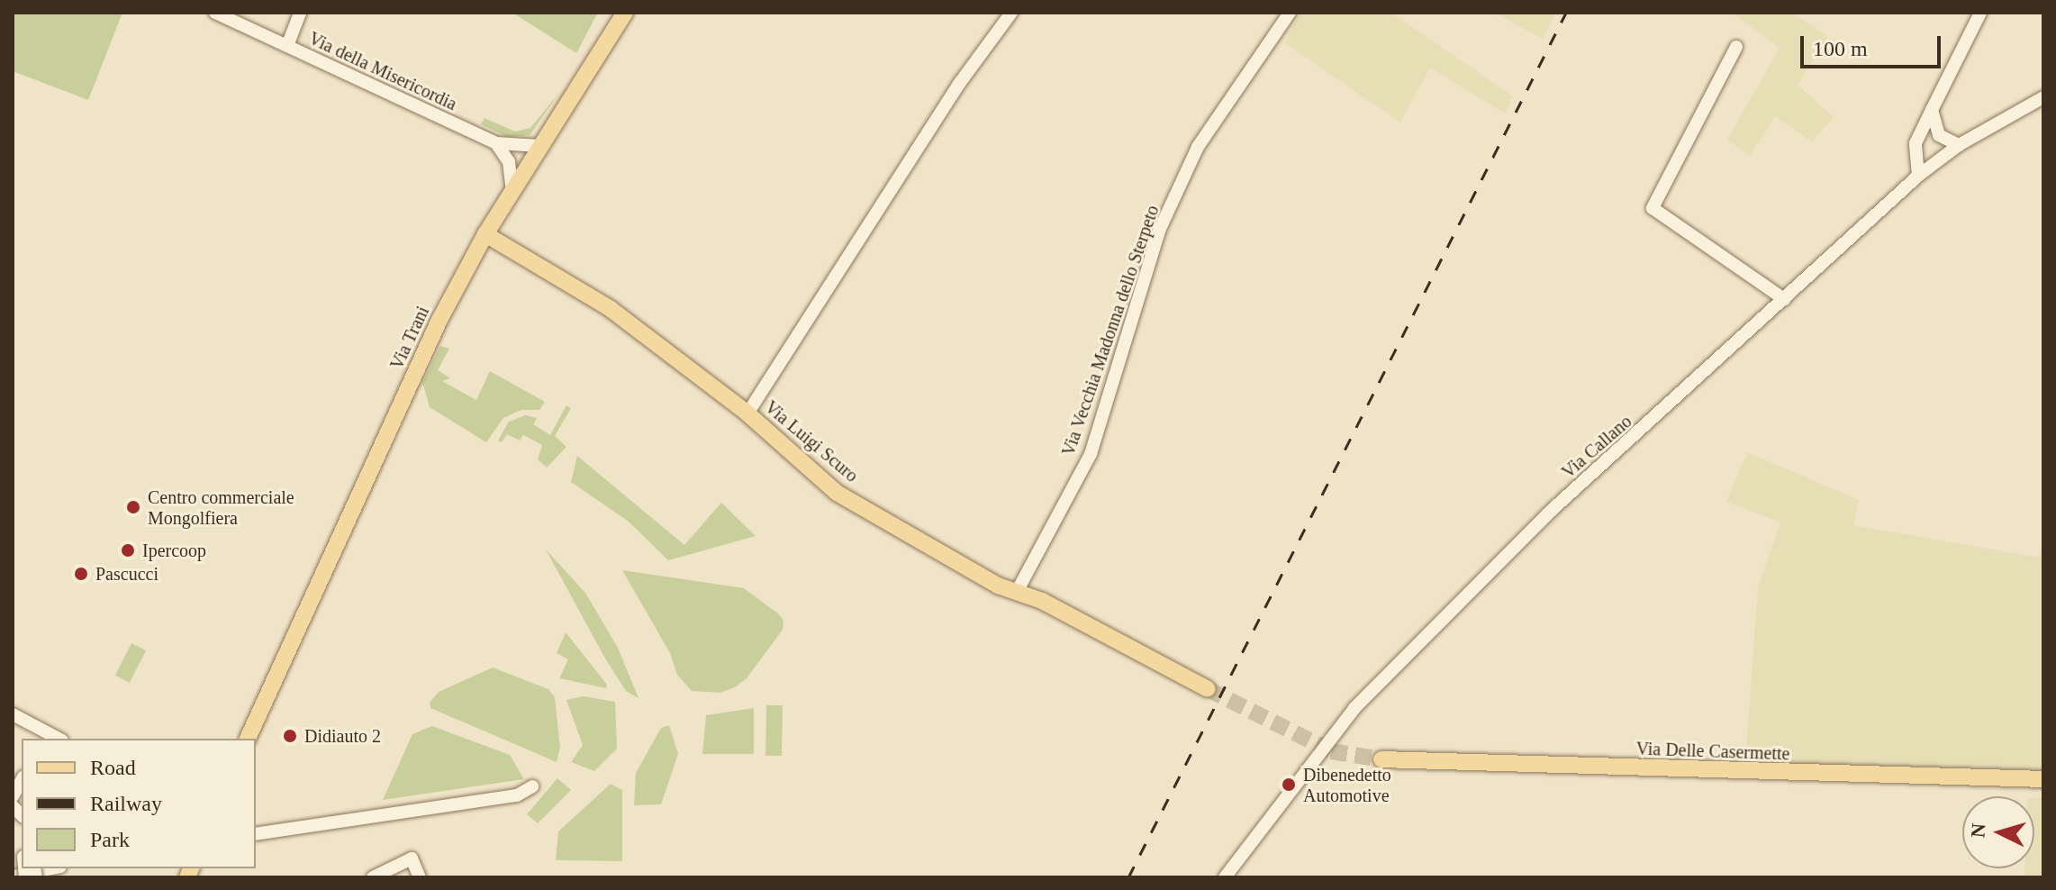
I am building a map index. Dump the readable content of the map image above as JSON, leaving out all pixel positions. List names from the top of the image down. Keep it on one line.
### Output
{"streets":{"main road":["Via Trani","Via Luigi Scuro","Via Delle Casermette"],"street":["Via della Misericordia","Via Vecchia Madonna dello Sterpeto","Via Callano"]},"crossings":[["Via della Misericordia","Via Trani"],["Via Vecchia Madonna dello Sterpeto","Via Luigi Scuro"],["Via Trani","Via Luigi Scuro"]],"places":["Centro commerciale Mongolfiera","Ipercoop","Pascucci","Didiauto 2","Dibenedetto Automotive"],"legend":["Road","Railway","Park"],"scale_bar":"100 m","north":"left"}
